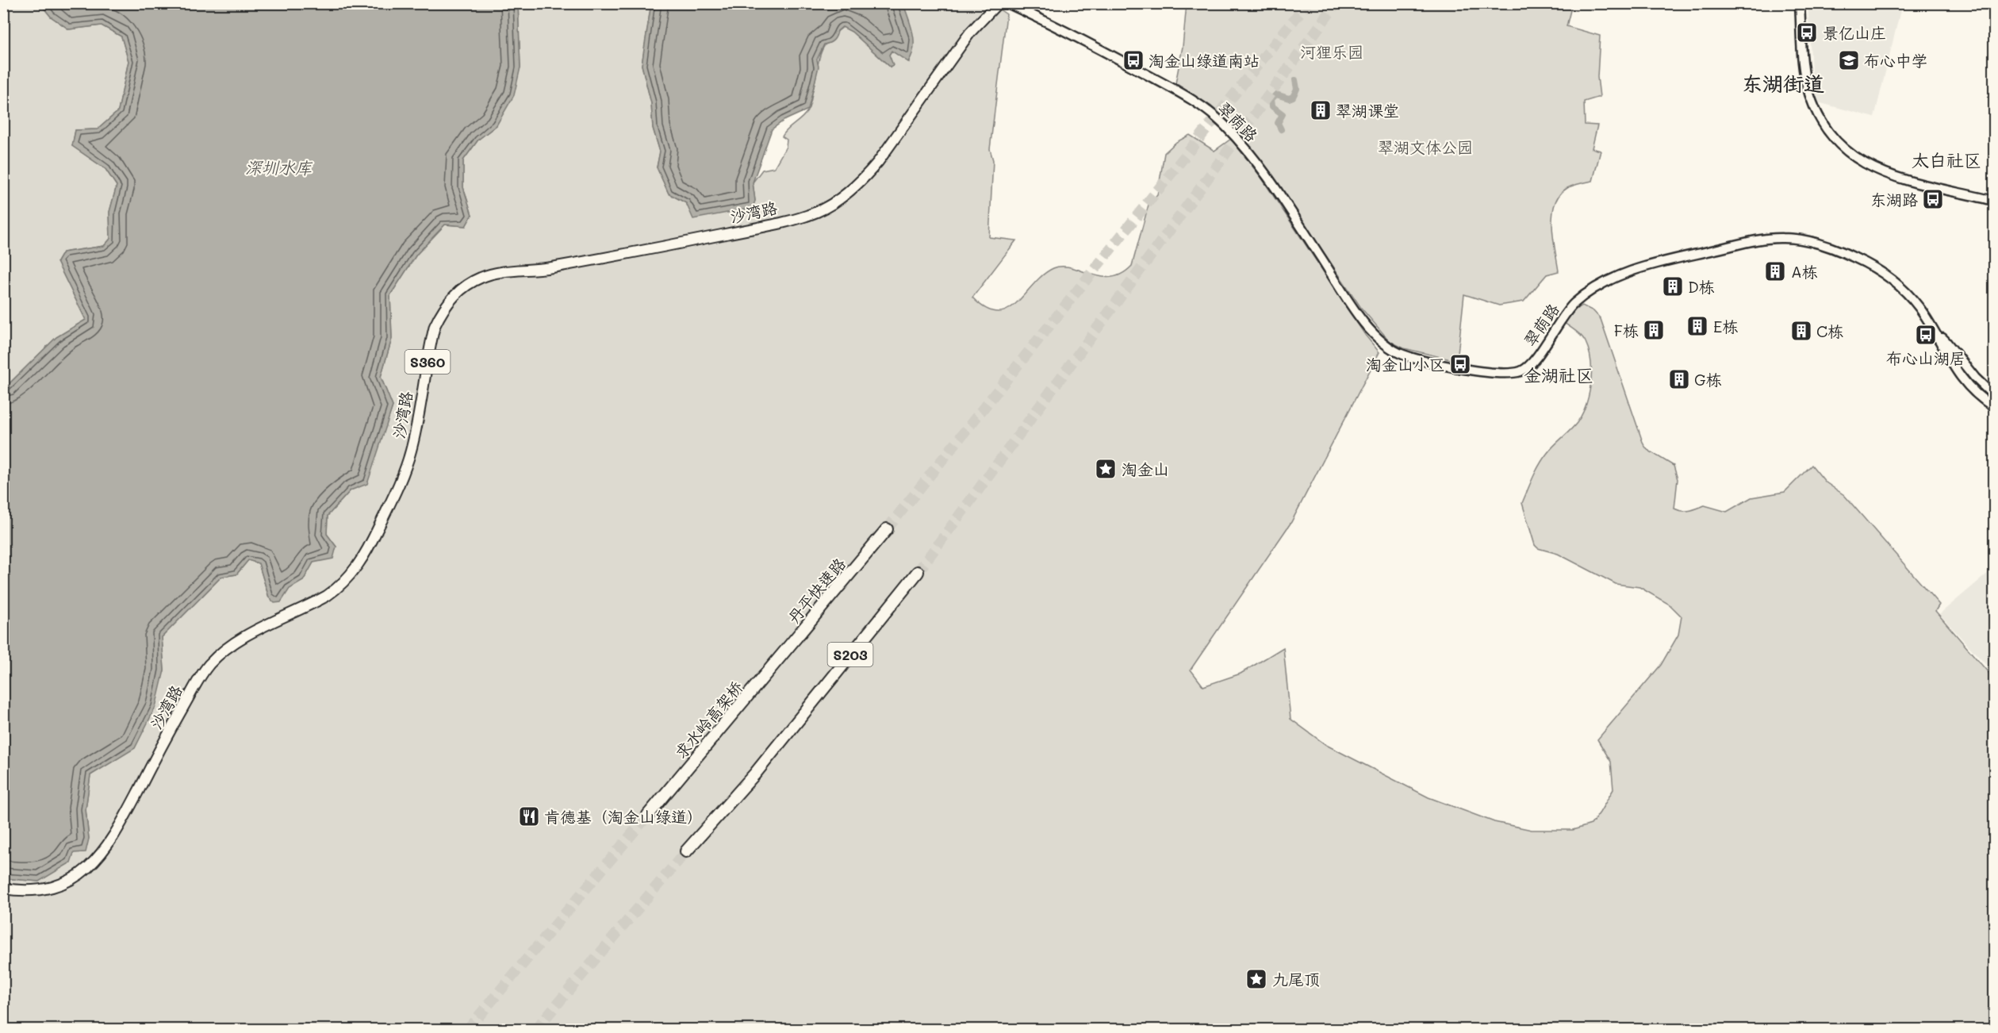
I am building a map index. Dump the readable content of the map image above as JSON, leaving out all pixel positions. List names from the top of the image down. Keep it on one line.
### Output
{"streets":{"highway":["丹平快速路","S203","求水岭高架桥"],"main road":["沙湾路","S360"],"street":["翠荫路"]},"crossings":[["丹平快速路","求水岭高架桥"]],"districts":["东湖街道","太白社区","金湖社区"],"water":["深圳水库"],"parks":["河狸乐园","翠湖文体公园"],"places":{"bus stop":["景亿山庄","淘金山绿道南站","东湖路","布心山湖居","淘金山小区"],"school or university":["布心中学"],"building":["翠湖课堂","A栋","D栋","E栋","F栋","C栋","G栋"],"place":["淘金山","九尾顶"],"restaurant":["肯德基（淘金山绿道）"]}}
